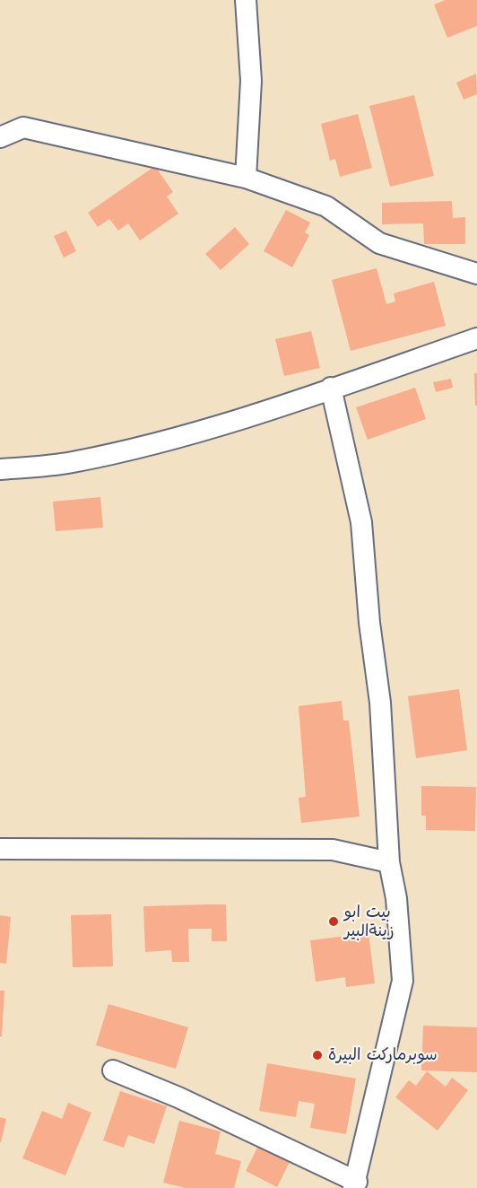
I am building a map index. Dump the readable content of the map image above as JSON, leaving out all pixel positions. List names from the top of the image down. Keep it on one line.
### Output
{"places":["بيت ابو زينةالبير","سوبرماركت البيرة"]}
